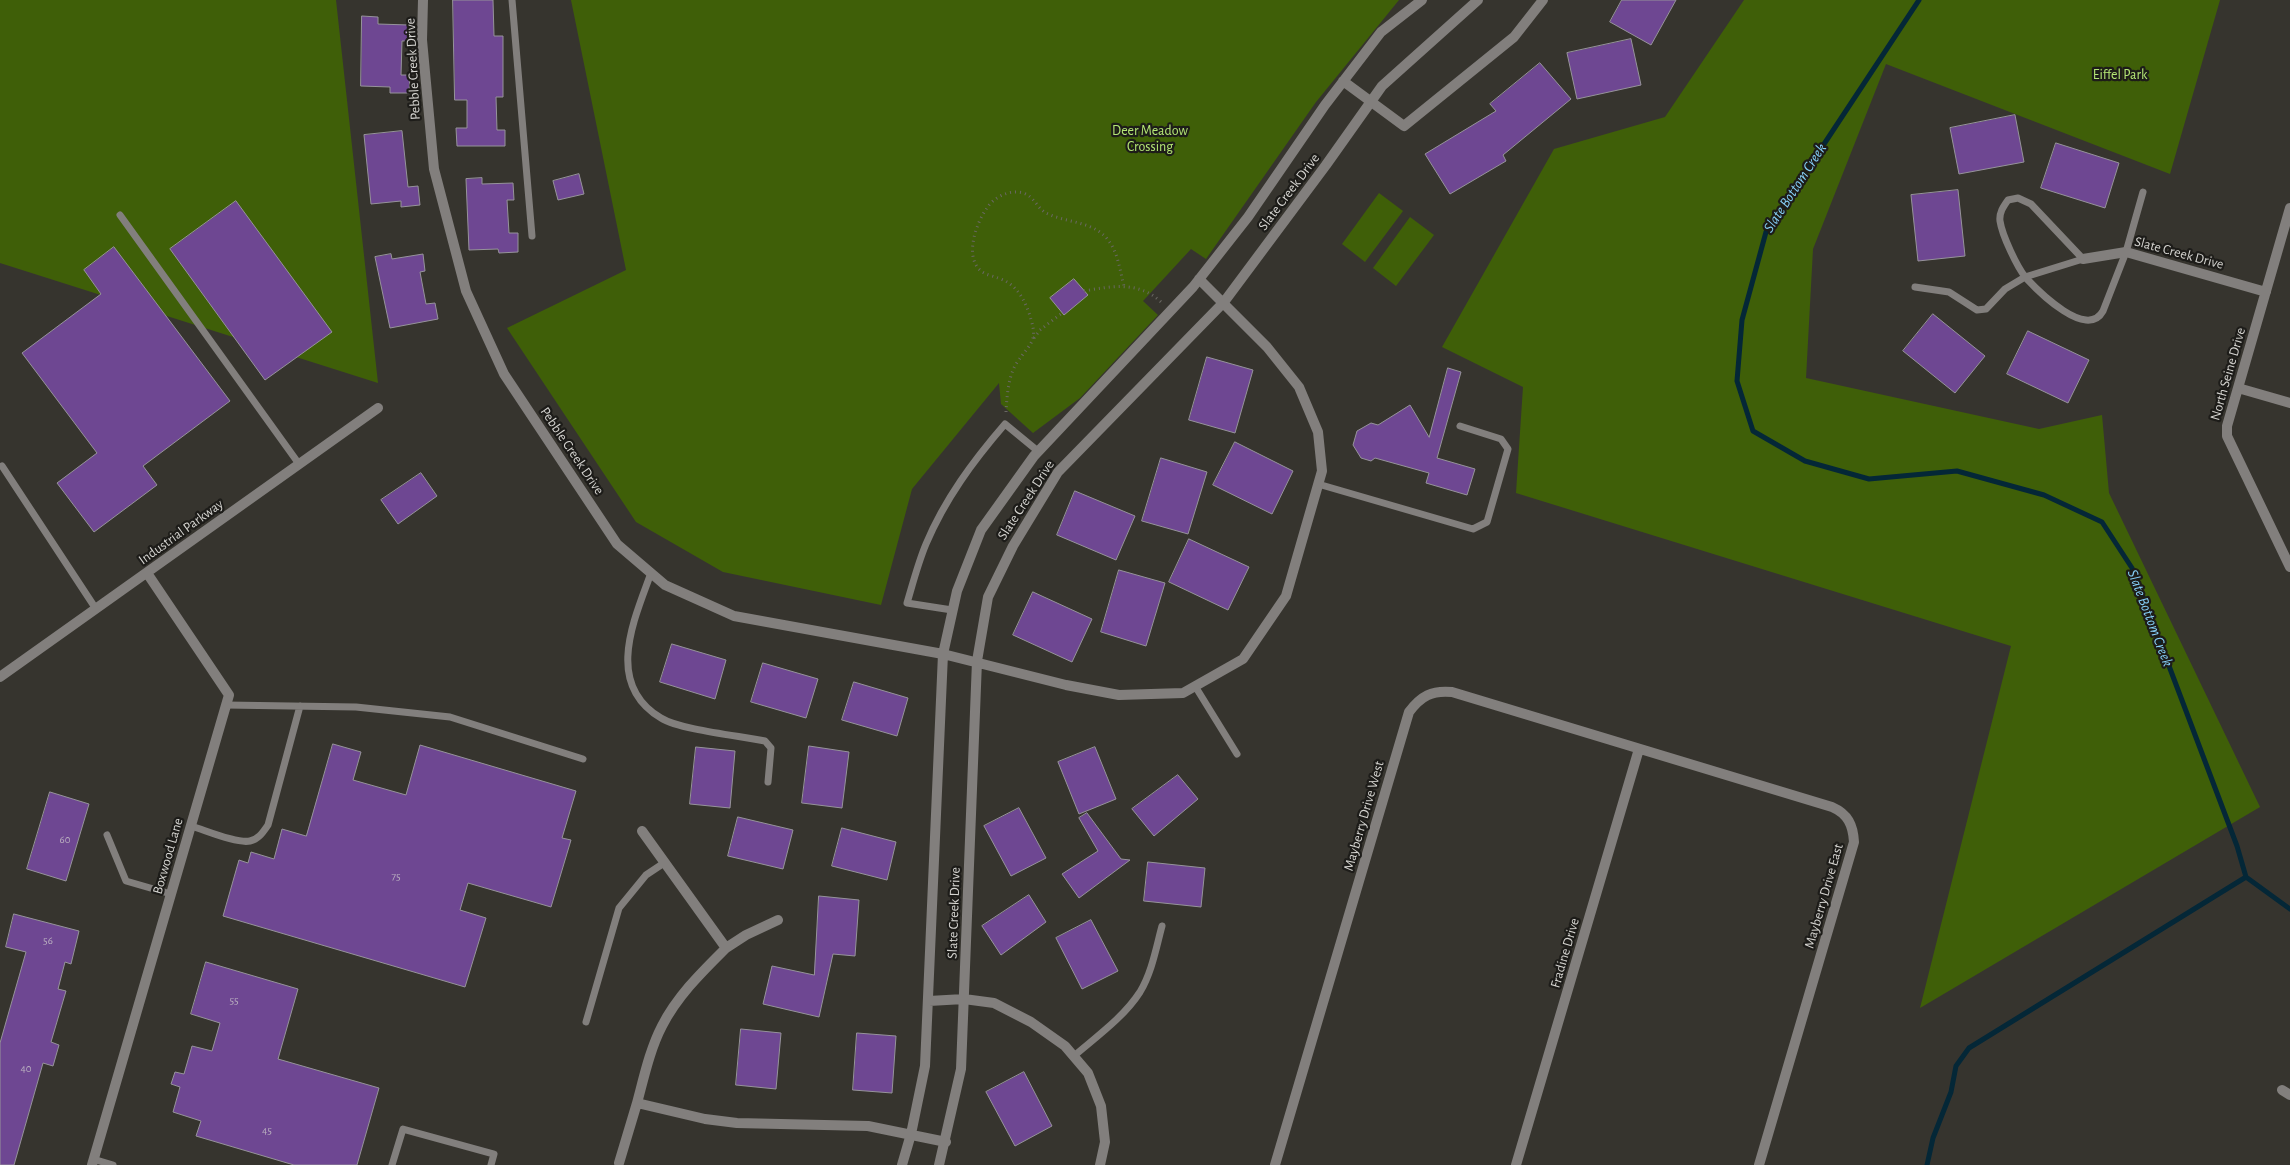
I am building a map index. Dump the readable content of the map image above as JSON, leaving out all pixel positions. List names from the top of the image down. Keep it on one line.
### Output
{"streets":{"street":["Pebble Creek Drive","Slate Creek Drive","North Seine Drive","Industrial Parkway","Mayberry Drive West","Boxwood Lane","Mayberry Drive East","Fradine Drive"]},"crossings":[["Pebble Creek Drive","Slate Creek Drive"],["Slate Creek Drive","North Seine Drive"],["Industrial Parkway","Boxwood Lane"],["Mayberry Drive West","Mayberry Drive East"],["Mayberry Drive West","Fradine Drive"],["Mayberry Drive East","Fradine Drive"]],"water":["Slate Bottom Creek"],"parks":["Eiffel Park","Deer Meadow Crossing"],"house_numbers":["60","75","56","55","40","45"]}
